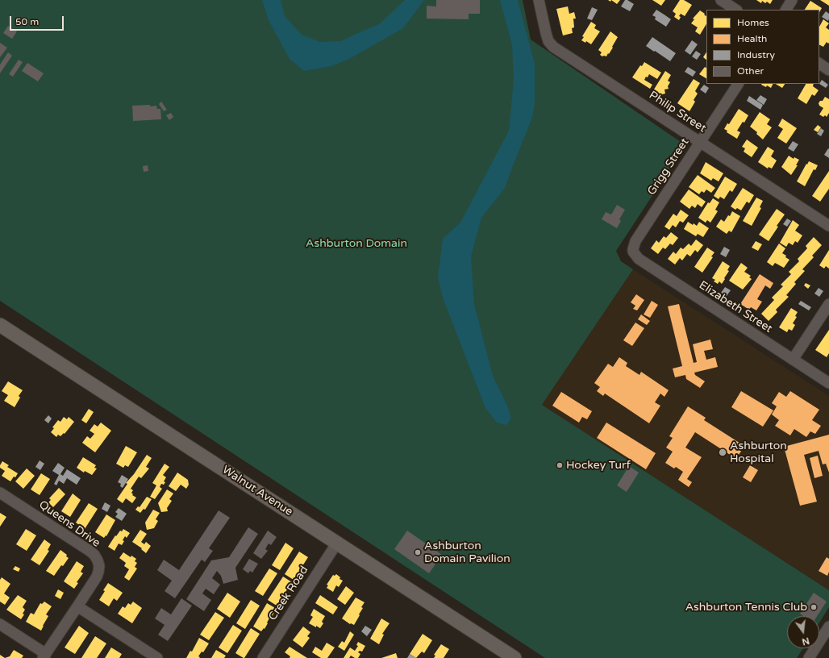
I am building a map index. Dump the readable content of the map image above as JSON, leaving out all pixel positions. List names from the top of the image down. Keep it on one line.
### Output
{"streets":{"main road":["Walnut Avenue"],"street":["Philip Street","Grigg Street","Elizabeth Street","Queens Drive","Creek Road"]},"crossings":[["Philip Street","Grigg Street"],["Grigg Street","Elizabeth Street"],["Walnut Avenue","Creek Road"]],"parks":["Ashburton Domain"],"places":["Ashburton Hospital","Hockey Turf","Ashburton Domain Pavilion","Ashburton Tennis Club"],"legend":["Homes","Health","Industry","Other"],"scale_bar":"50 m","north":"bottom"}
